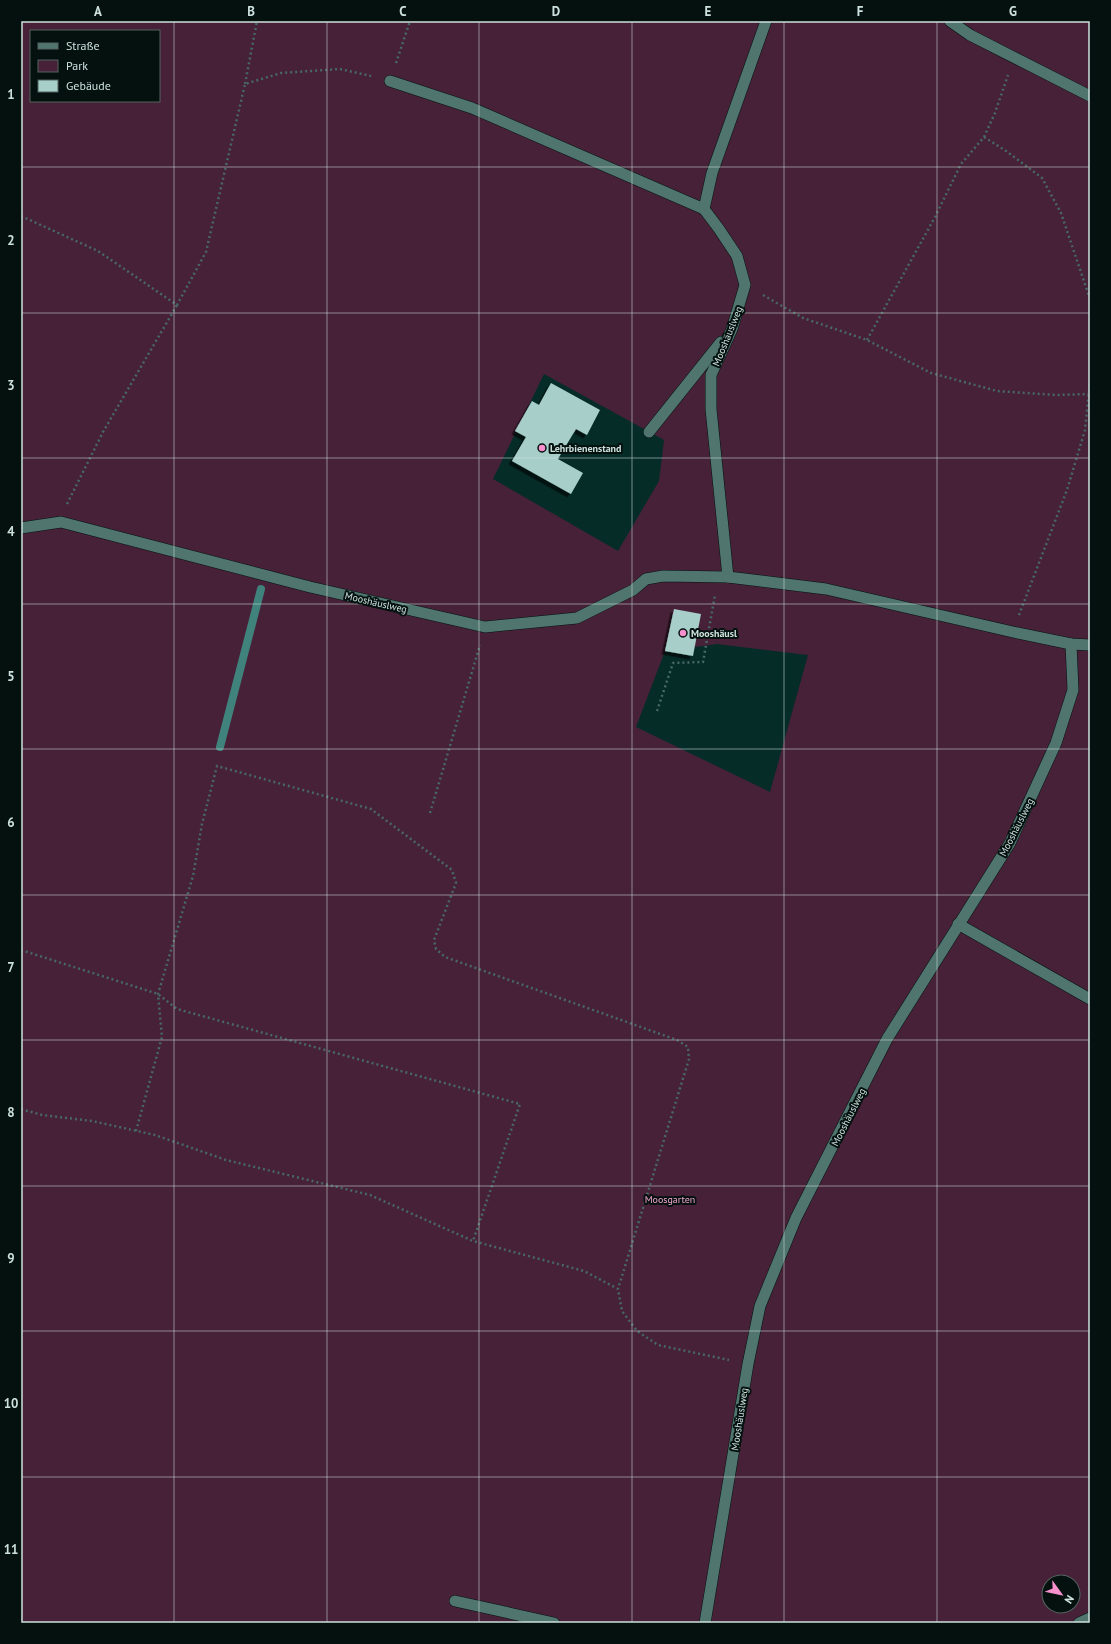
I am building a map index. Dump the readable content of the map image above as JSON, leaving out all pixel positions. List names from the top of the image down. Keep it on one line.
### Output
{"streets":{"street":["Mooshäuslweg"]},"parks":["Moosgarten"],"places":["Lehrbienenstand","Mooshäusl"],"legend":["Straße","Park","Gebäude"],"north":"bottom right","grid":{"columns":["A","B","C","D","E","F","G"],"rows":["1","2","3","4","5","6","7","8","9","10","11"]}}
